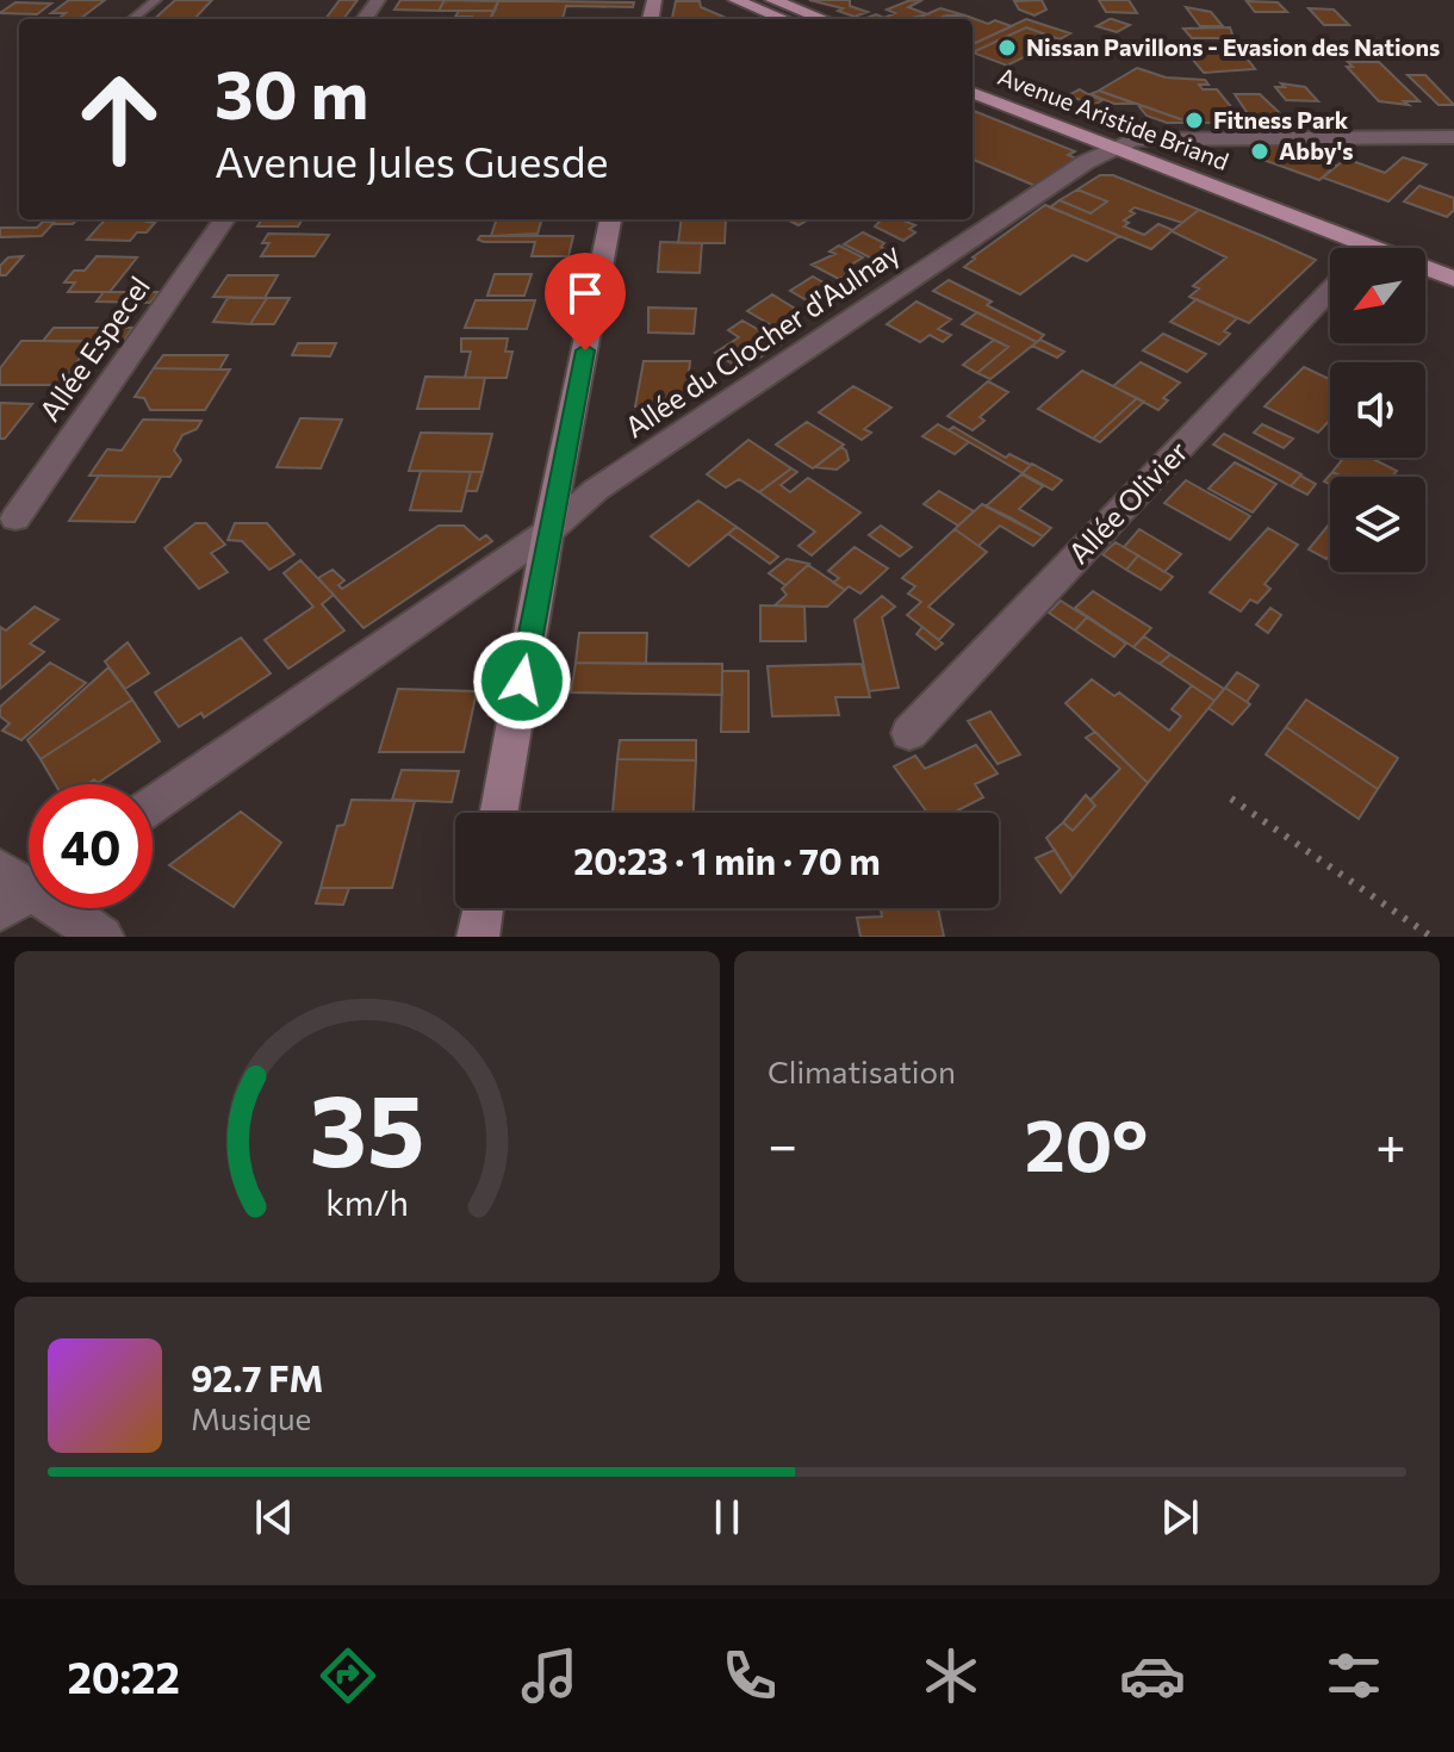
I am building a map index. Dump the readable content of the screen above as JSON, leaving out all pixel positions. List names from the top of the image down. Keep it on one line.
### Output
{"streets":{"main road":["Avenue Aristide Briand"],"street":["Allée du Clocher d'Aulnay","Allée Especel","Allée Olivier"]},"crossings":[["Avenue Aristide Briand","Allée du Clocher d'Aulnay"]],"places":["Nissan Pavillons - Evasion des Nations","Fitness Park","Abby's"],"north":"bottom left","page":{"turn":["30 m","Avenue Jules Guesde"],"limit":"40","trip":"20:23 · 1 min · 70 m","tile":"Climatisation","heat":["−","20°","+"],"song":["92.7 FM","Musique"],"tabs":"20:22","gauge":["35","km/h"]}}
